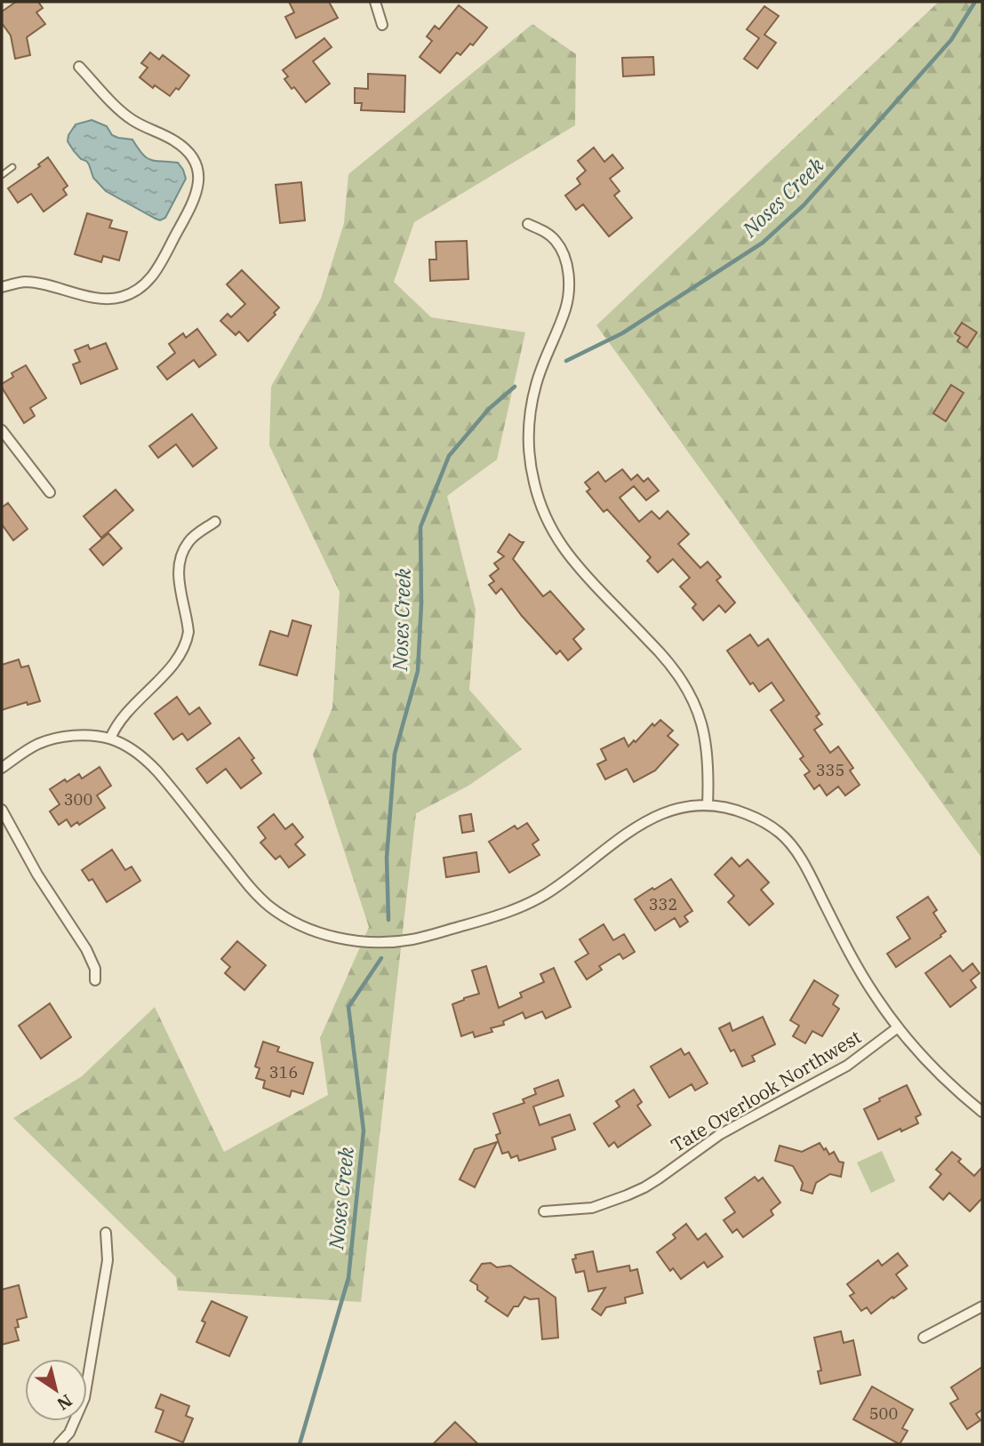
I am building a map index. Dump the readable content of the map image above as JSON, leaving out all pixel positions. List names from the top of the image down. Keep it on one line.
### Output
{"streets":{"street":["Tate Overlook Northwest"]},"water":["Noses Creek"],"house_numbers":["335","300","332","316","500"],"north":"bottom right"}
